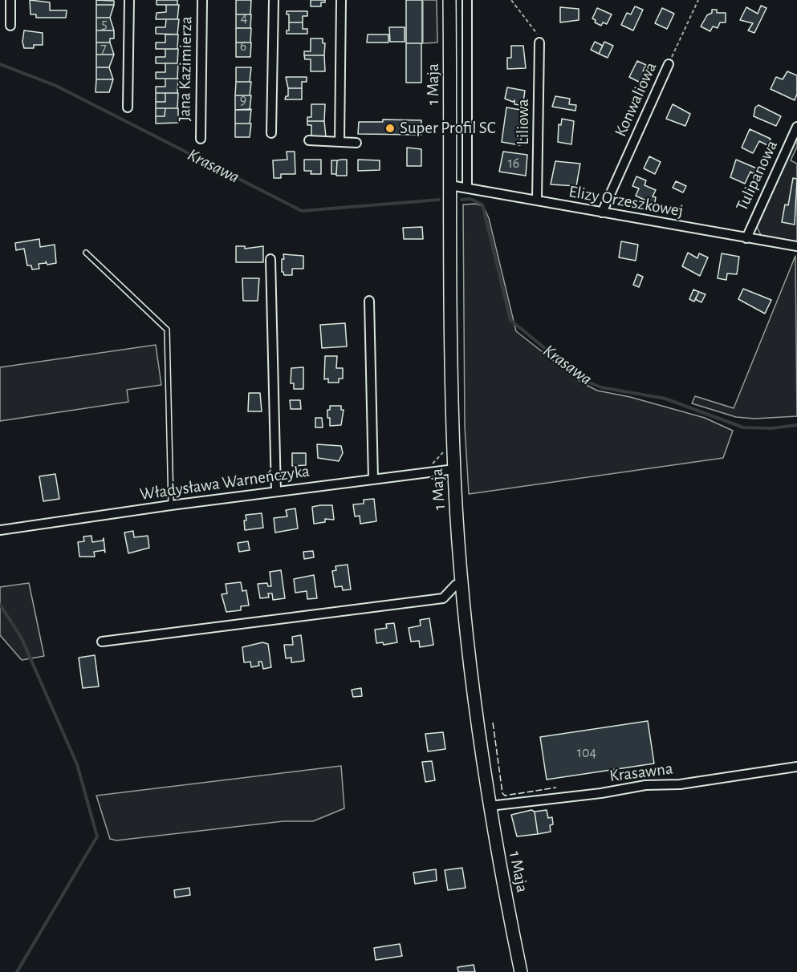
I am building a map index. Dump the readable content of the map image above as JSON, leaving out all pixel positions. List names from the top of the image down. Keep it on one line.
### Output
{"streets":{"main road":["1 Maja"],"street":["Jana Kazimierza","Konwaliowa","Liliowa","Tulipanowa","Elizy Orzeszkowej","Władysława Warneńczyka","Krasawna"]},"crossings":[["1 Maja","Elizy Orzeszkowej"],["1 Maja","Władysława Warneńczyka"],["1 Maja","Krasawna"],["Konwaliowa","Elizy Orzeszkowej"],["Liliowa","Elizy Orzeszkowej"],["Tulipanowa","Elizy Orzeszkowej"]],"water":["Krasawa"],"places":["Super Profil SC"],"house_numbers":["4","5","6","7","9","16","104"]}
